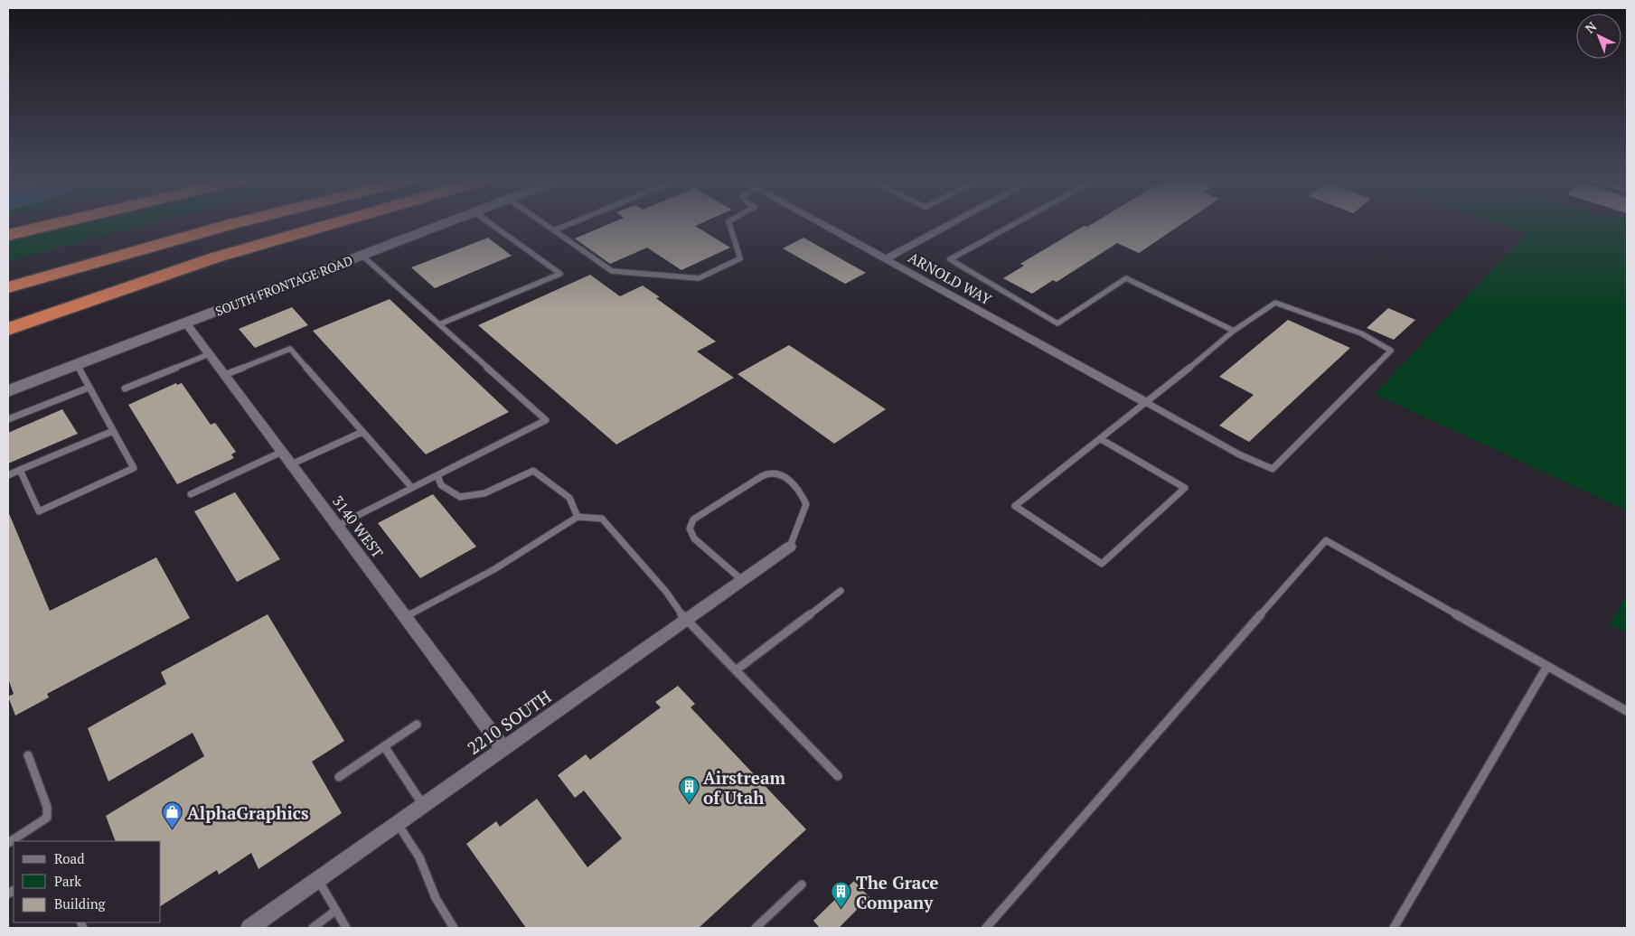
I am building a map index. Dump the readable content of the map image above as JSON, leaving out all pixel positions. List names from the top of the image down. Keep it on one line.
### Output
{"streets":{"street":["ARNOLD WAY","SOUTH FRONTAGE ROAD","3140 WEST","2210 SOUTH"]},"crossings":[["SOUTH FRONTAGE ROAD","3140 WEST"],["3140 WEST","2210 SOUTH"]],"places":{"building":["Airstream of Utah","The Grace Company"],"shop":["AlphaGraphics"]},"legend":["Road","Park","Building"],"north":"top left"}
